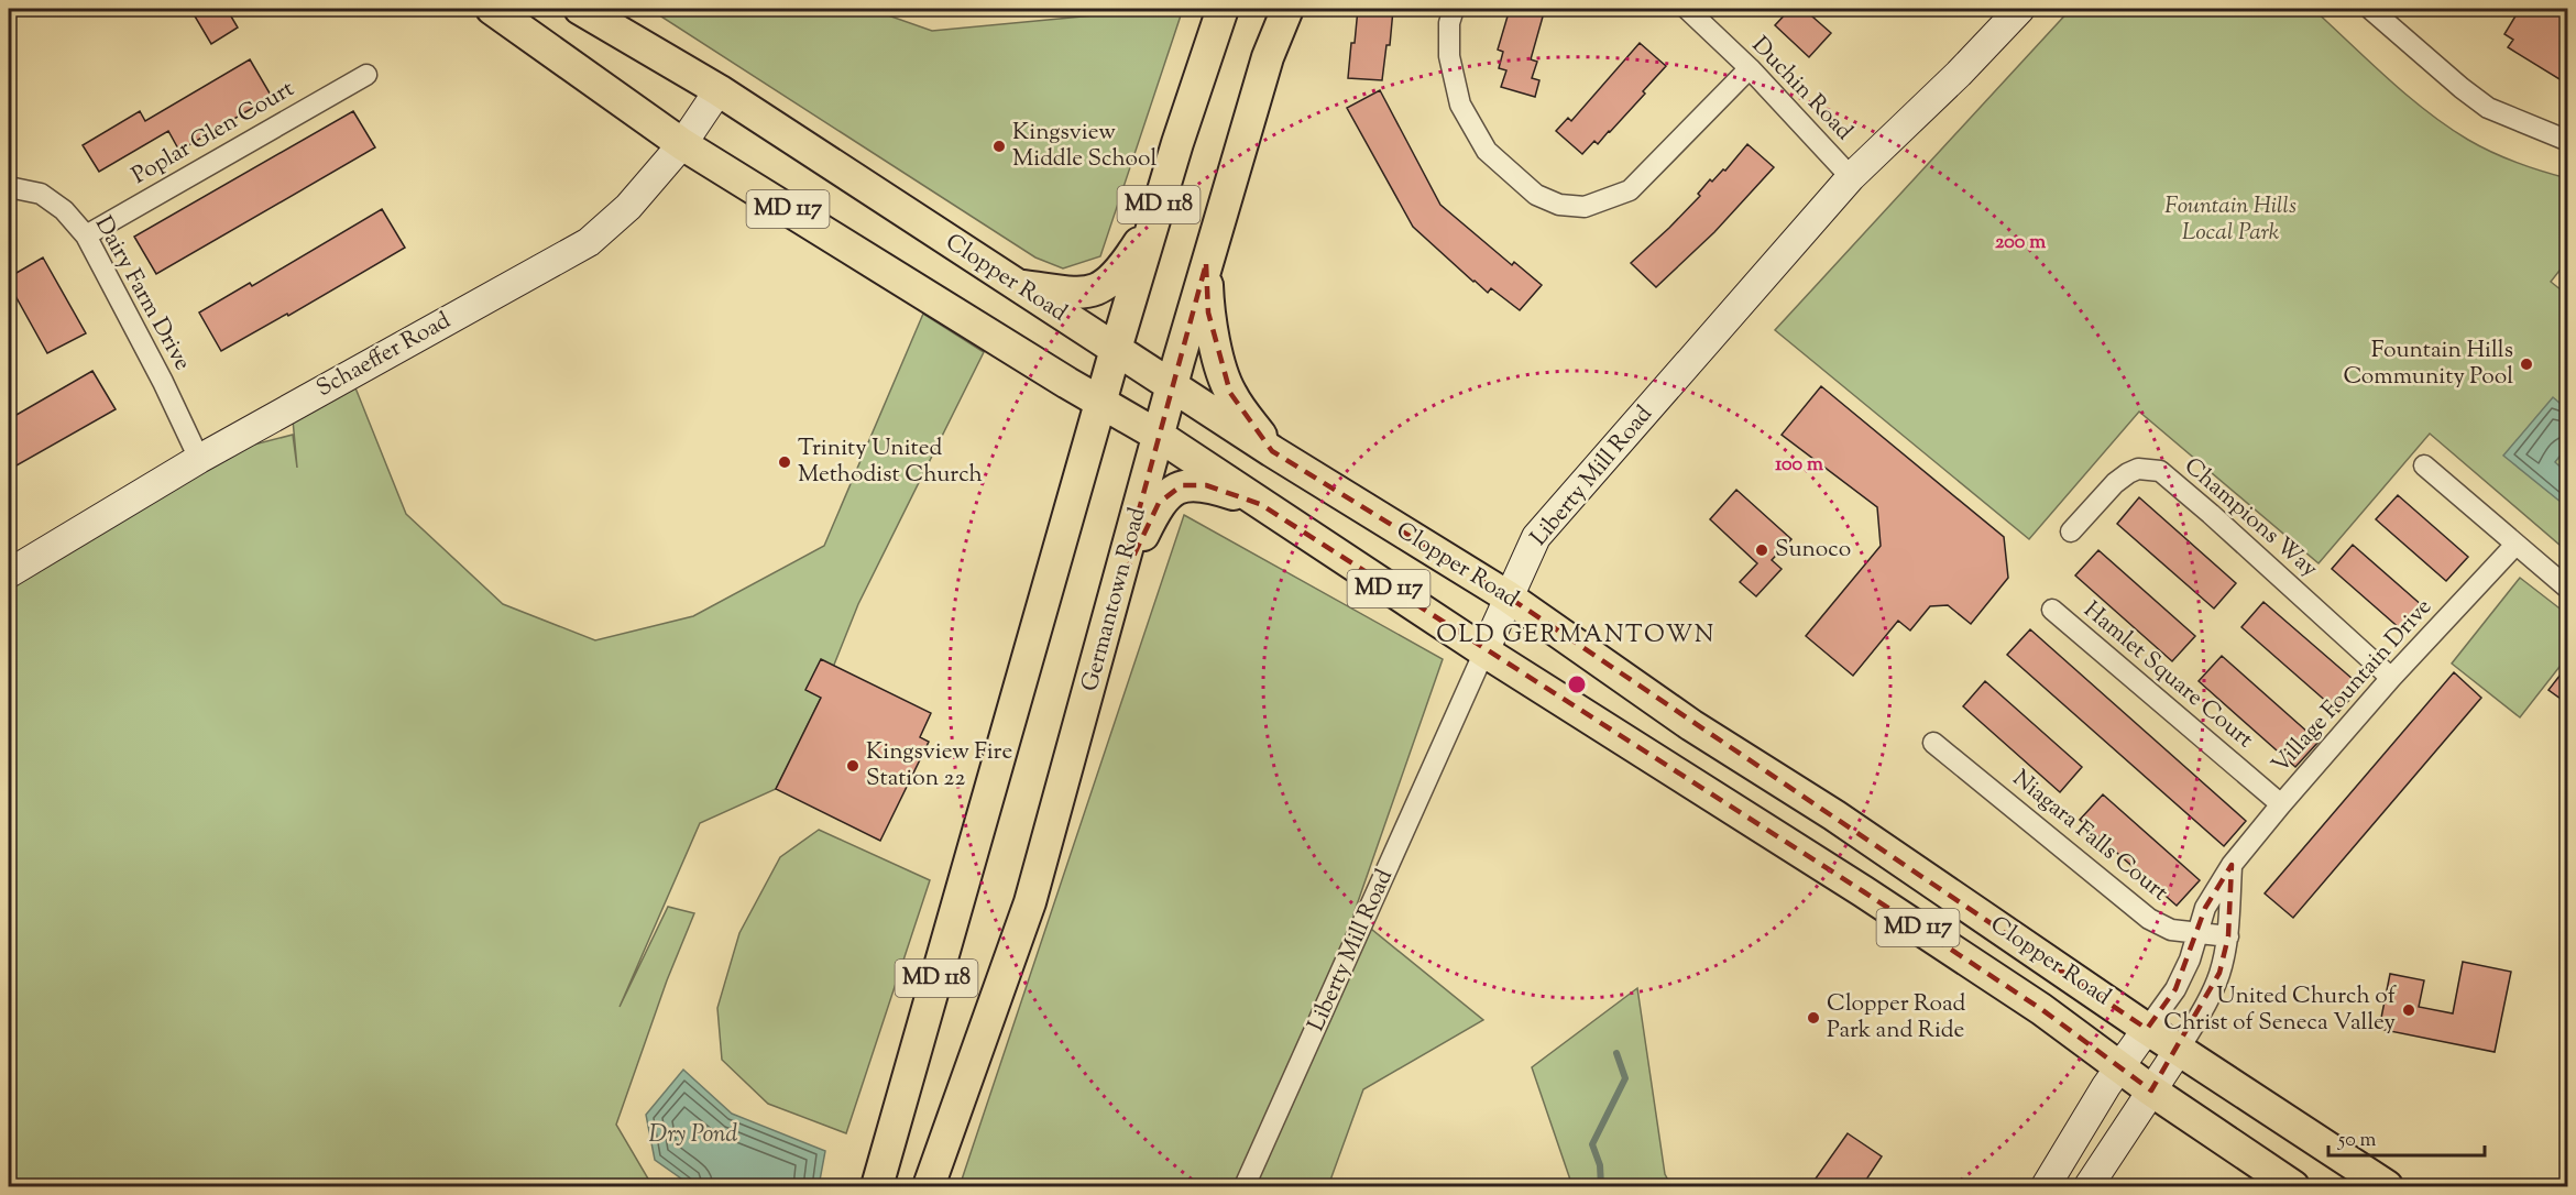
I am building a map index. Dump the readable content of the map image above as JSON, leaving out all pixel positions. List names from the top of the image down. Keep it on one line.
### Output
{"streets":{"main road":["MD 118","MD 117","Clopper Road","Germantown Road"],"street":["Duchin Road","Poplar Glen Court","Dairy Farm Drive","Schaeffer Road","Liberty Mill Road","Champions Way","Hamlet Square Court","Village Fountain Drive","Niagara Falls Court"]},"crossings":[["Duchin Road","Liberty Mill Road"],["Poplar Glen Court","Dairy Farm Drive"],["MD 118","Clopper Road"],["Clopper Road","Schaeffer Road"],["Clopper Road","Liberty Mill Road"],["Clopper Road","Germantown Road"],["Clopper Road","Village Fountain Drive"],["Dairy Farm Drive","Schaeffer Road"],["Champions Way","Village Fountain Drive"],["Hamlet Square Court","Village Fountain Drive"],["Village Fountain Drive","Niagara Falls Court"]],"districts":["OLD GERMANTOWN"],"water":["Dry Pond"],"parks":["Fountain Hills Local Park"],"places":["Kingsview Middle School","Fountain Hills Community Pool","Trinity United Methodist Church","Sunoco","Kingsview Fire Station 22","United Church of Christ of Seneca Valley","Clopper Road Park and Ride"],"scale_bar":"50 m","rings":["200 m","100 m"]}
